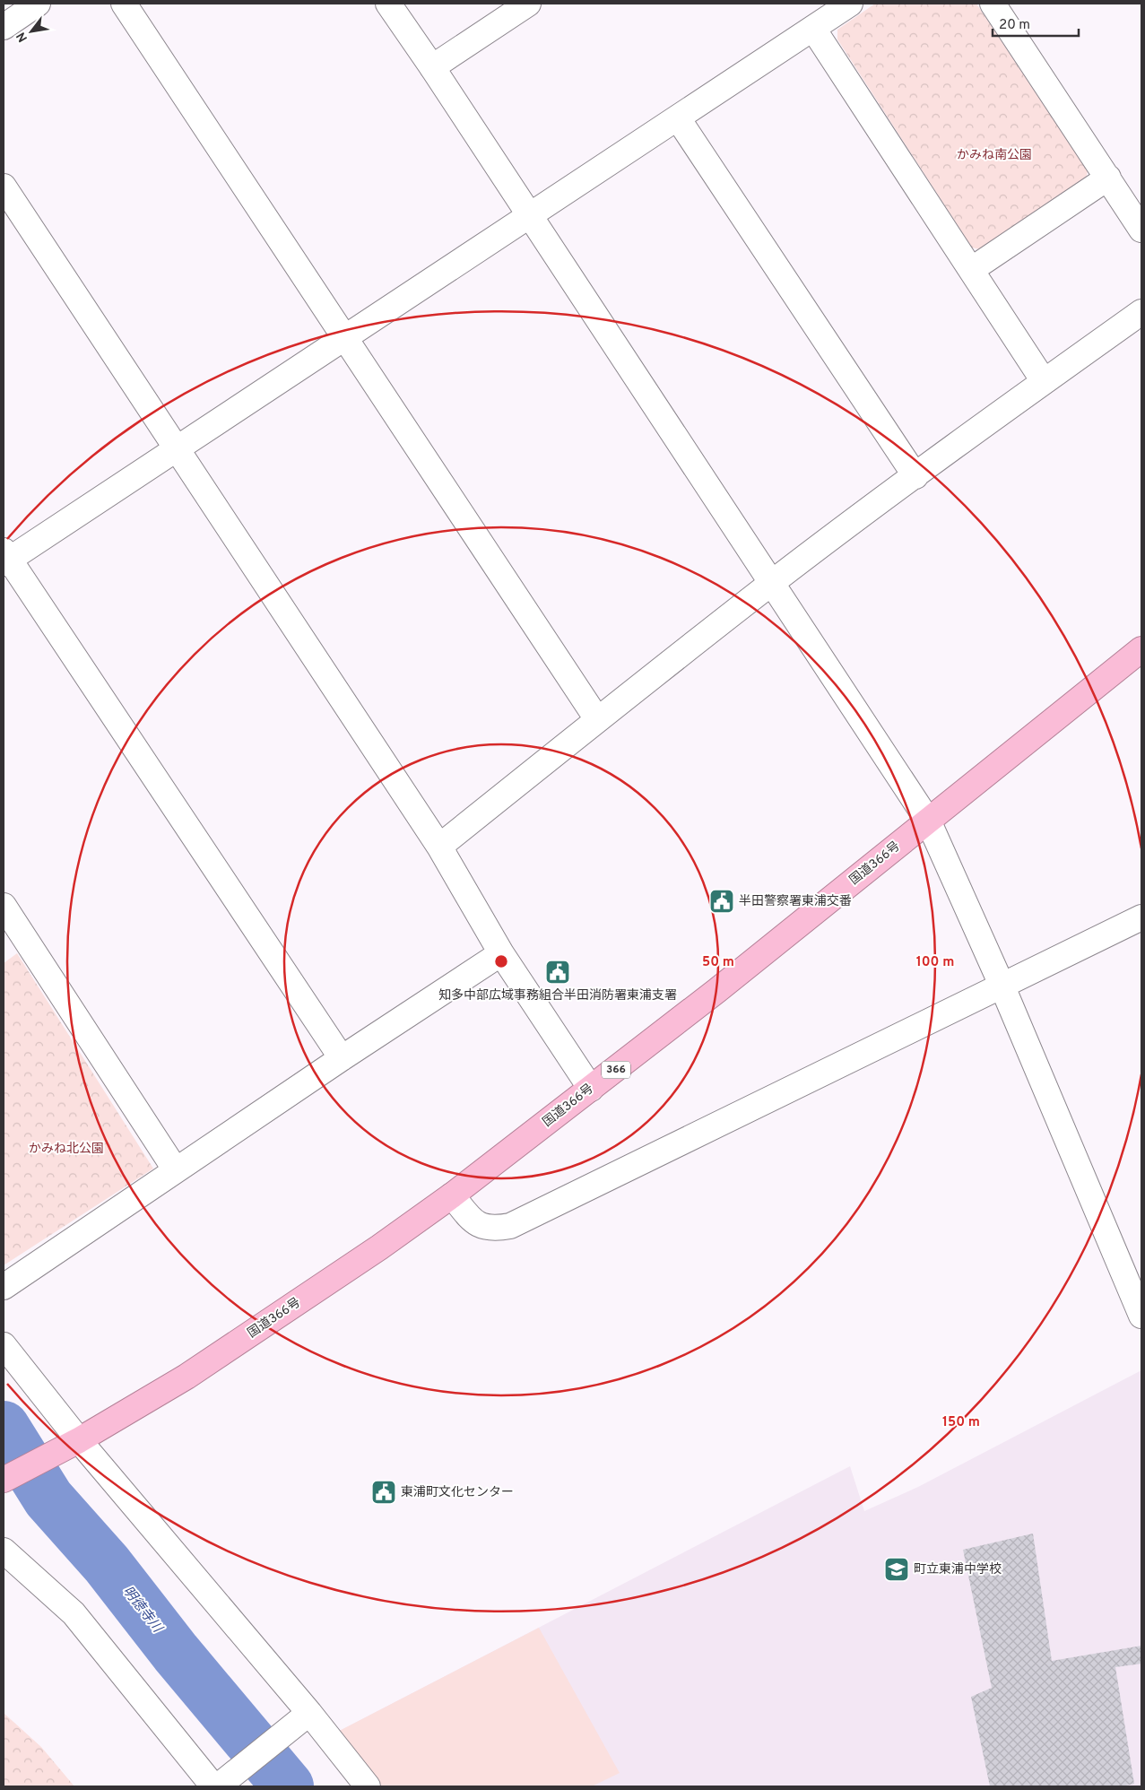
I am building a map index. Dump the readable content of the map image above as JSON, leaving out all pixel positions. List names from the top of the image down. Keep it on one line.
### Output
{"streets":{"highway":["国道366号","366"]},"water":["明徳寺川"],"parks":["かみね南公園","かみね北公園"],"places":{"public building":["半田警察署東浦交番","知多中部広域事務組合半田消防署東浦支署","東浦町文化センター"],"school or university":["町立東浦中学校"]},"scale_bar":"20 m","north":"bottom left","rings":["50 m","100 m","150 m"]}
